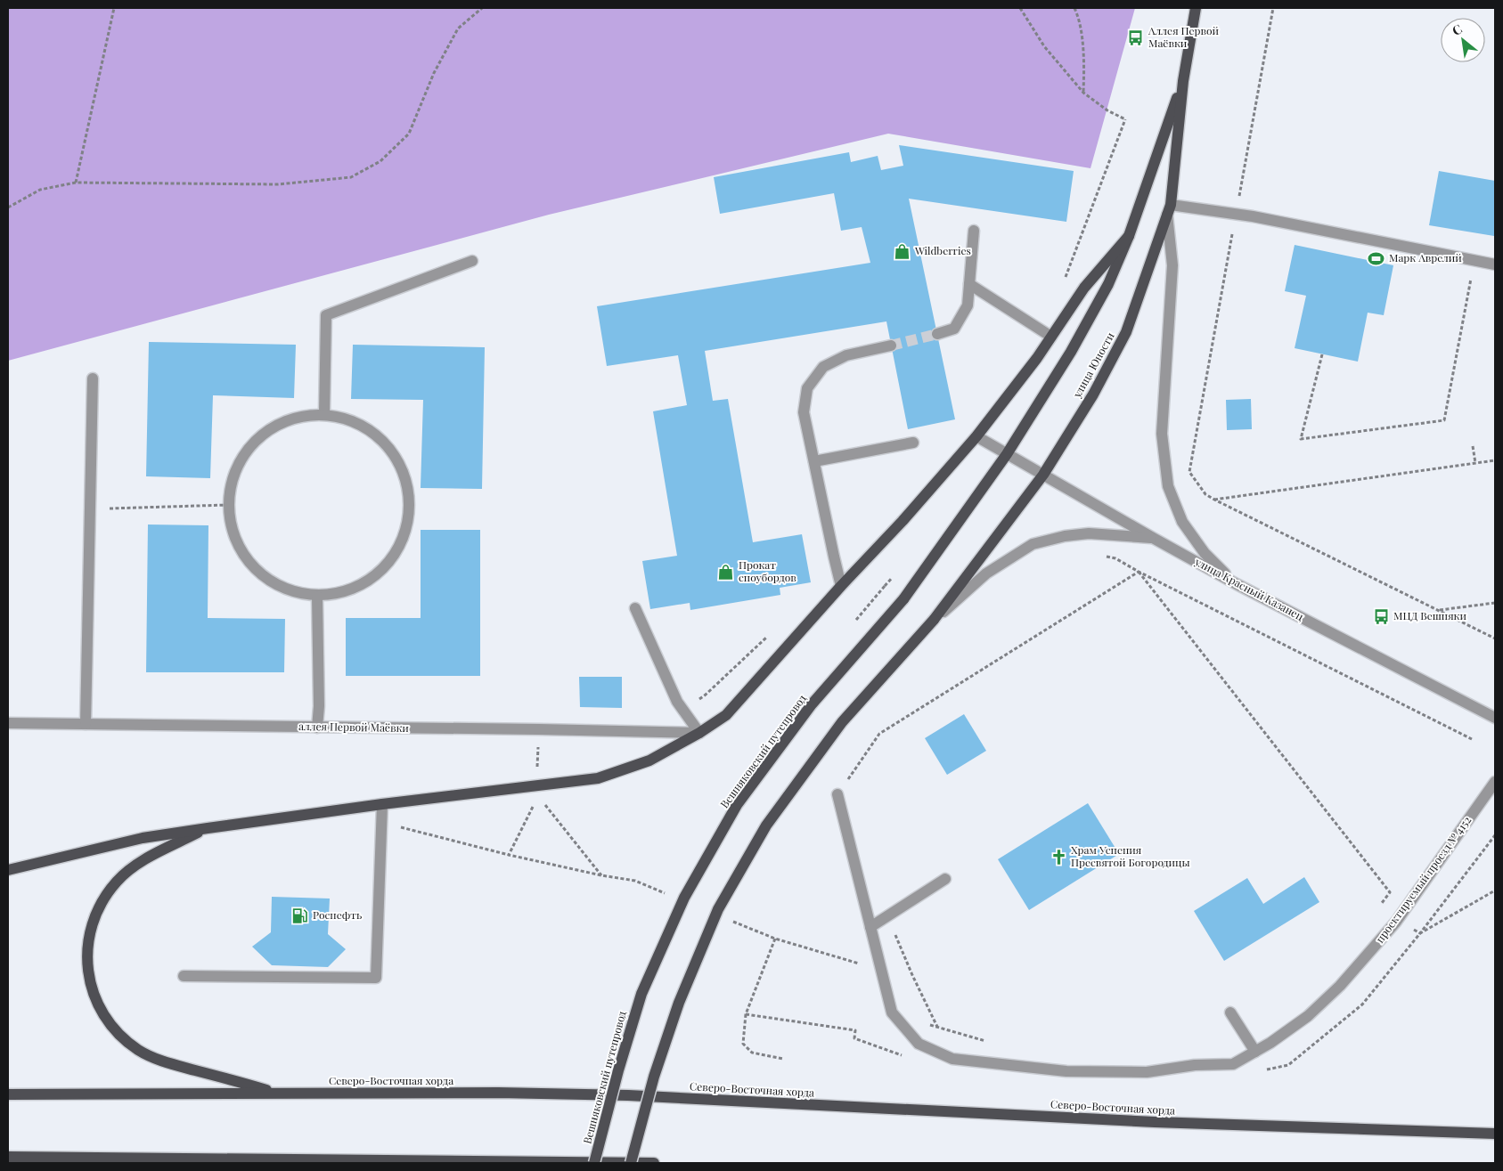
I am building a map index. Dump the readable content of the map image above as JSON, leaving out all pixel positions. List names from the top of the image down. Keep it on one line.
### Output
{"streets":{"main road":["улица Юности","Вешняковский путепровод","Северо-Восточная хорда"],"street":["улица Красный Казанец","аллея Первой Маёвки","проектируемый проезд № 4152"]},"crossings":[["улица Юности","улица Красный Казанец"],["улица Юности","Вешняковский путепровод"]],"places":{"bus stop":["Аллея Первой Маёвки","МЦД Вешняки"],"shop":["Wildberries","Прокат сноубордов"],"sports":["Марк Аврелий"],"church":["Храм Успения Пресвятой Богородицы"],"fuel station":["Роснефть"]},"north":"top left"}
